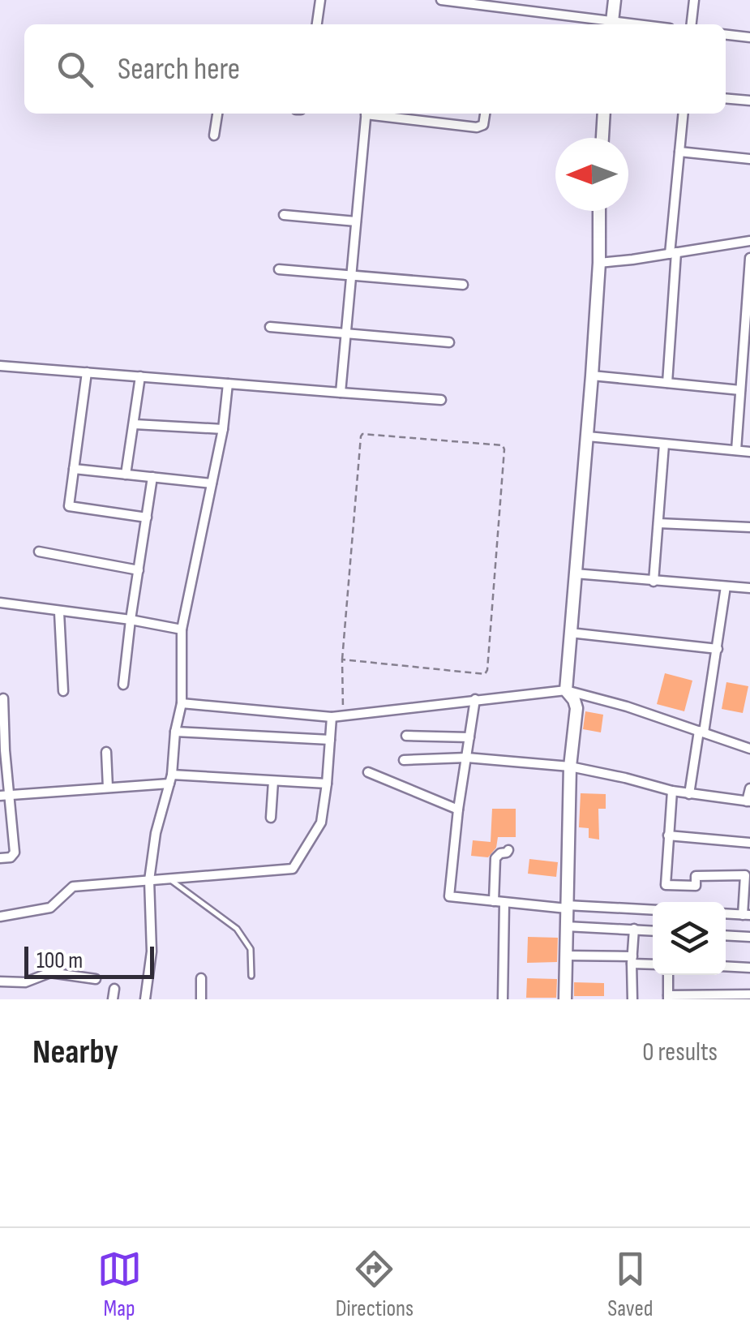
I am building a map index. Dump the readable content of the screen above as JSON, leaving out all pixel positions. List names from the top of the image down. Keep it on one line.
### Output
{"scale_bar":"100 m","north":"left","page":{"search":"Search here","scale":"100 m","heading":["Nearby","0 results"],"nav":["Map","Directions","Saved"]}}
